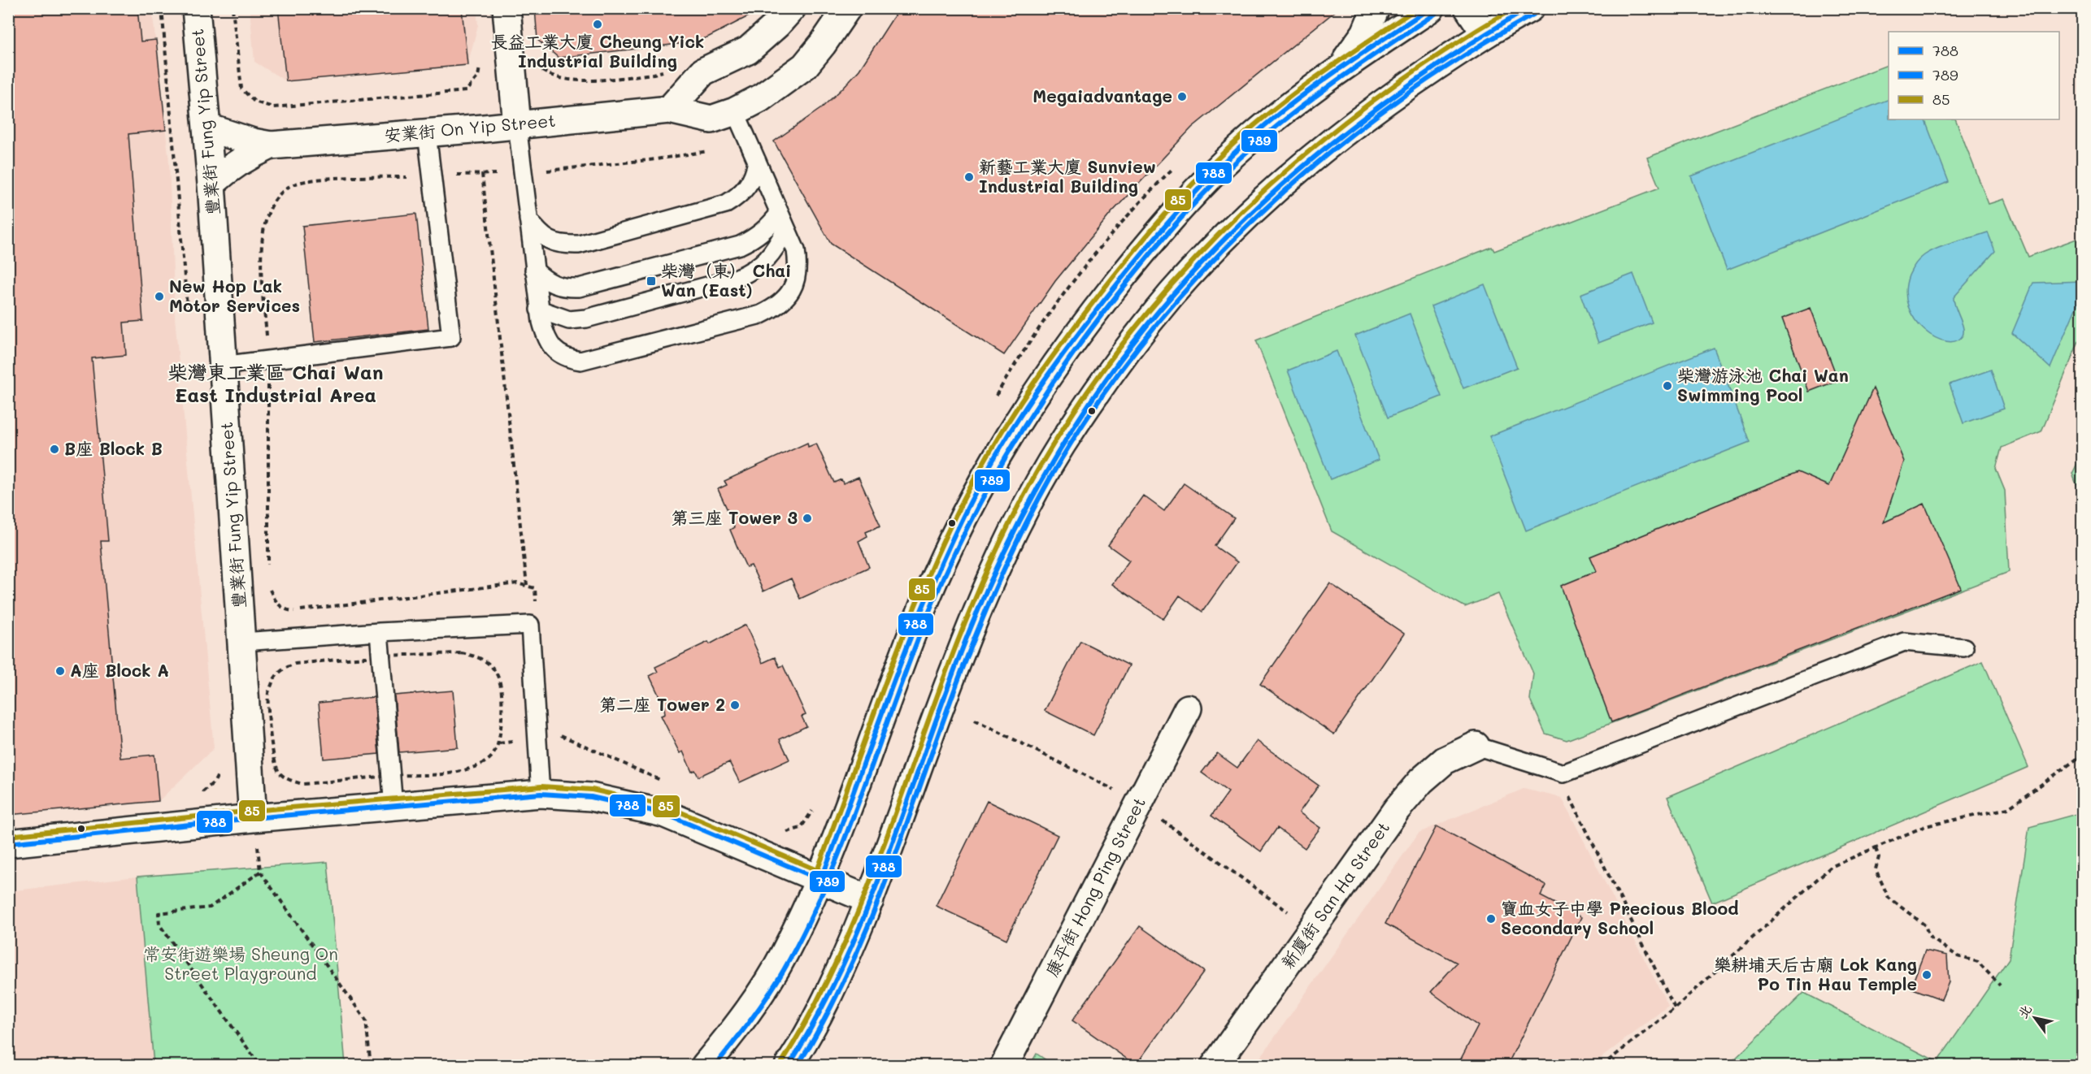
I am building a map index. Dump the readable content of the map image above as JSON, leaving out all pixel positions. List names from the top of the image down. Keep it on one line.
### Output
{"streets":{"street":["豐業街 Fung Yip Street","安業街 On Yip Street","康平街 Hong Ping Street","新廈街 San Ha Street"]},"crossings":[["豐業街 Fung Yip Street","安業街 On Yip Street"]],"districts":["柴灣東工業區 Chai Wan East Industrial Area"],"parks":["常安街遊樂場 Sheung On Street Playground"],"places":{"other":["長益工業大廈 Cheung Yick Industrial Building","Megaiadvantage","新藝工業大廈 Sunview Industrial Building","New Hop Lak Motor Services","柴灣游泳池 Chai Wan Swimming Pool","B座 Block B","第三座 Tower 3","A座 Block A","第二座 Tower 2","寶血女子中學 Precious Blood Secondary School","樂耕埔天后古廟 Lok Kang Po Tin Hau Temple"],"transit":["柴灣（東） Chai Wan (East)"]},"lines":["transit line 788","transit line 85","transit line 789"],"legend":["788","789","85"],"north":"top left"}
